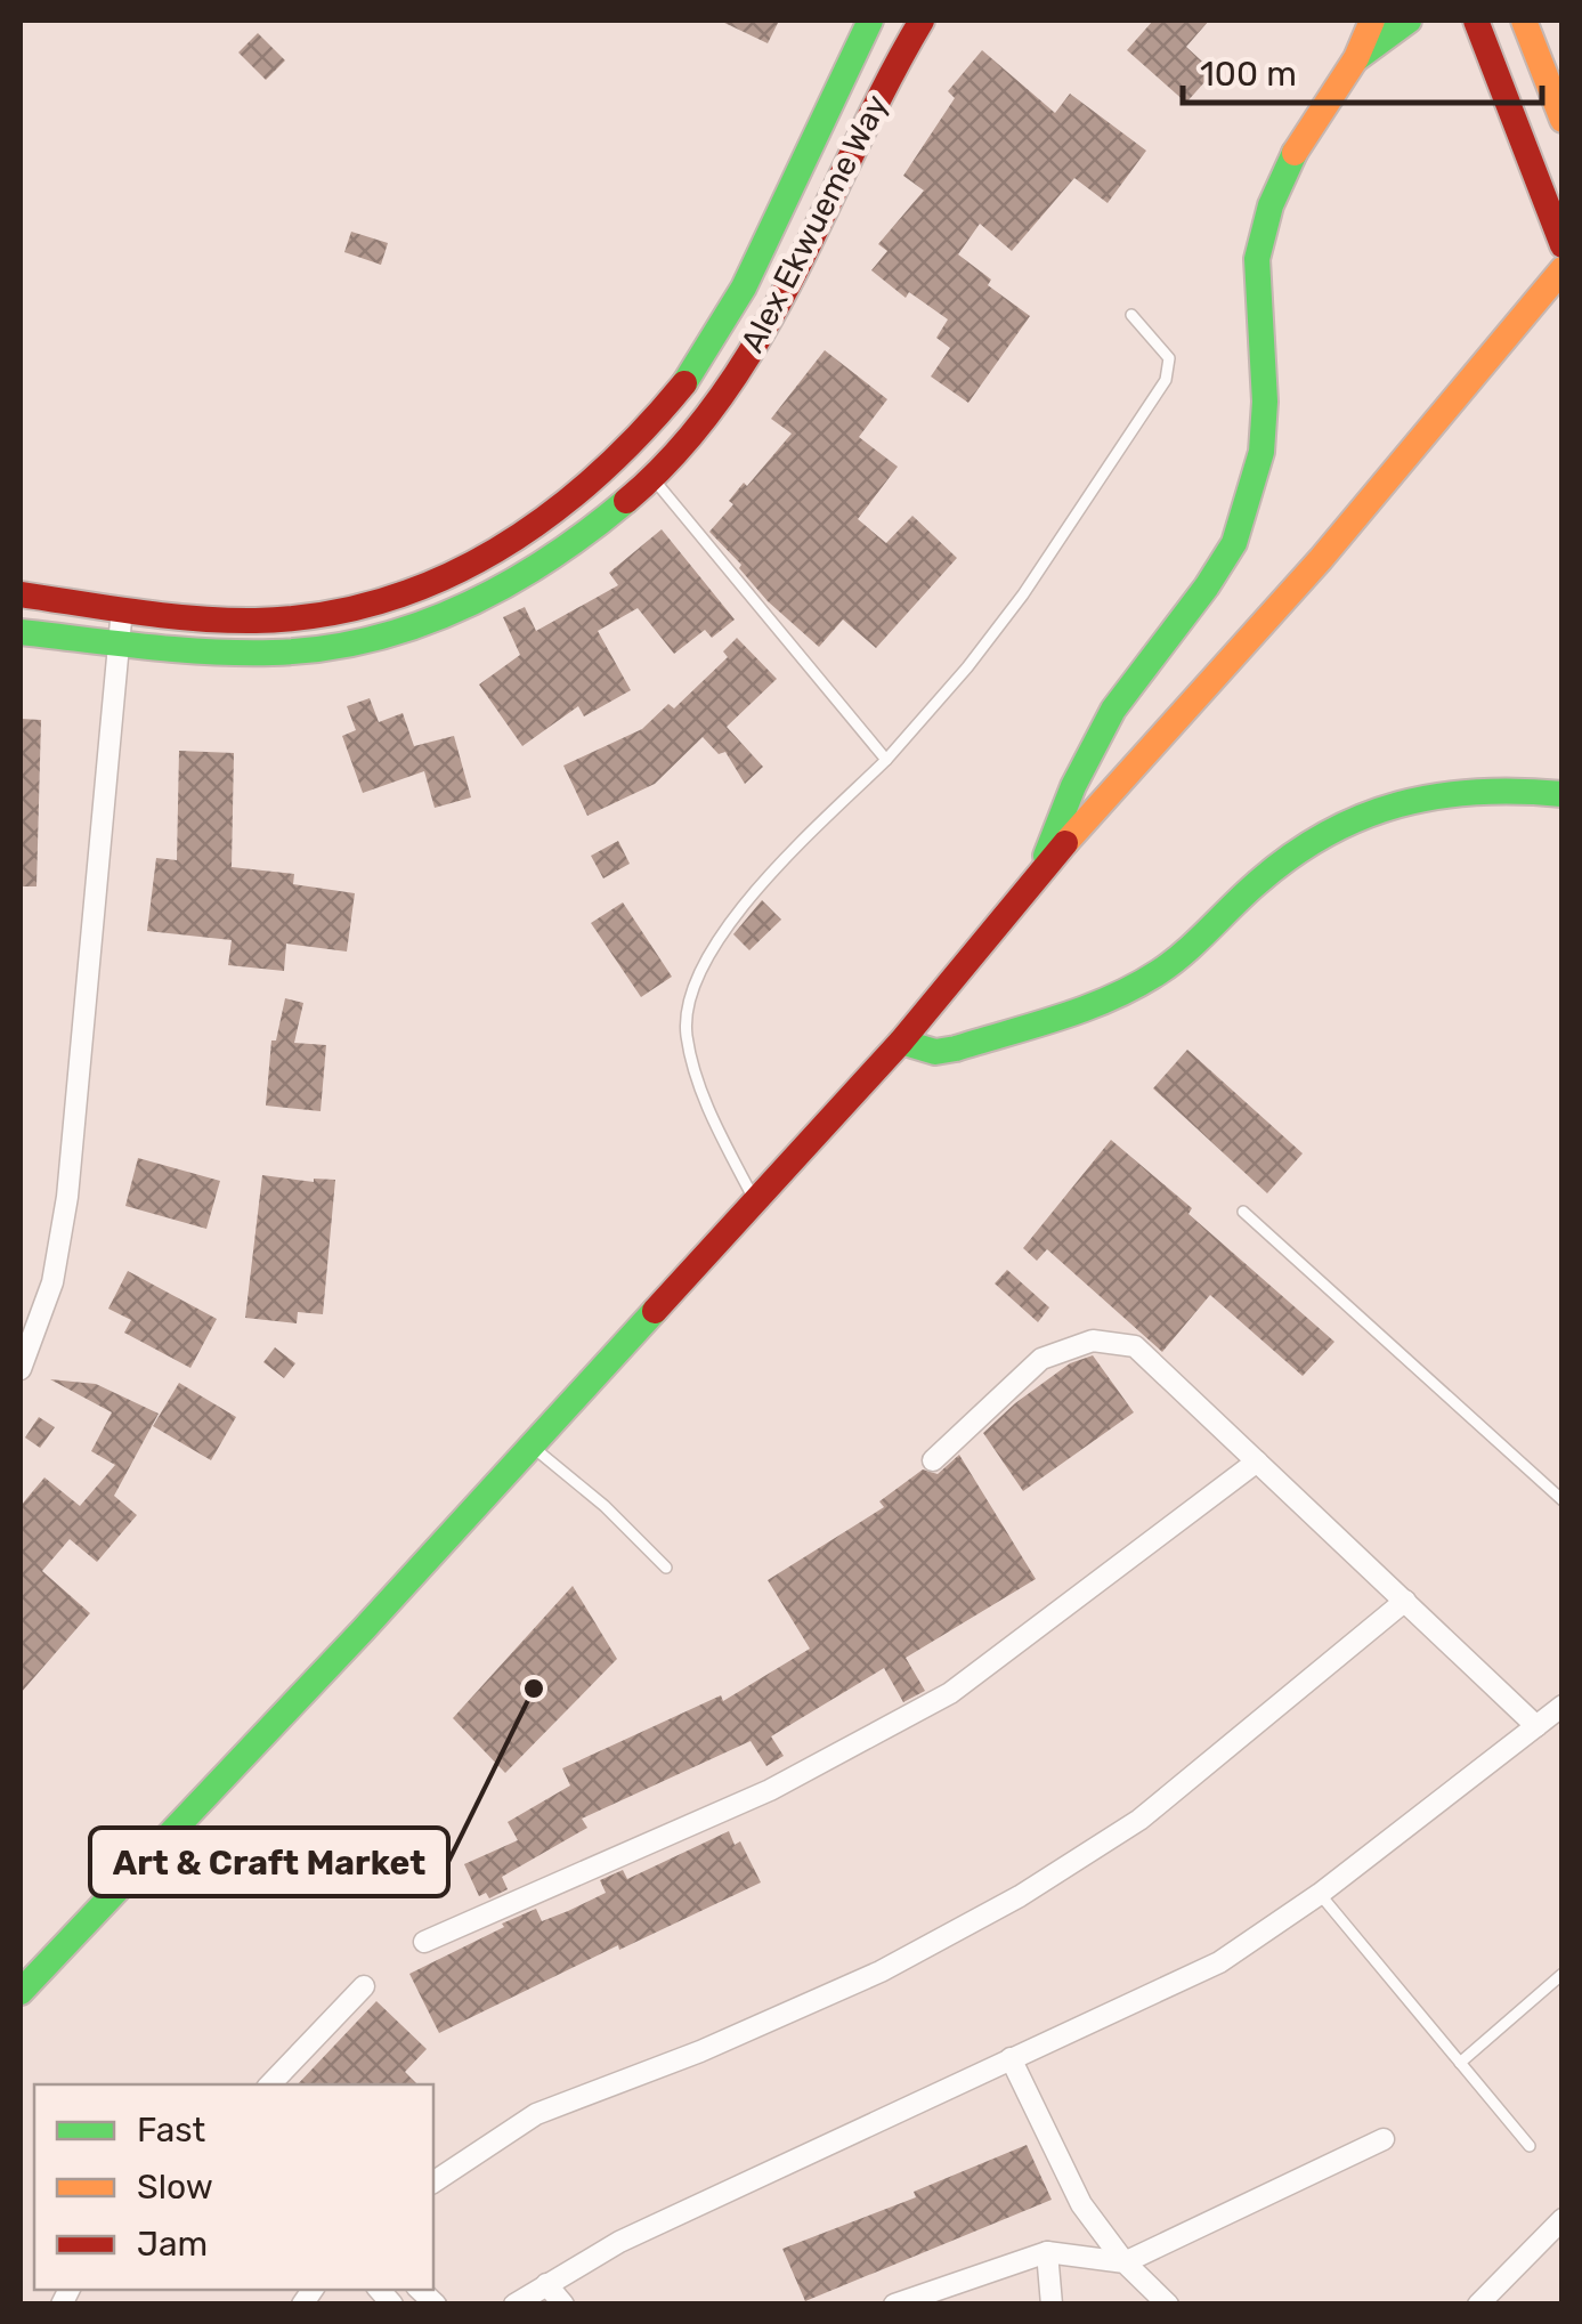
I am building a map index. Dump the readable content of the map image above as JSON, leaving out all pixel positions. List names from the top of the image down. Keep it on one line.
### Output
{"streets":{"main road":["Alex Ekwueme Way"]},"places":["Art & Craft Market"],"legend":["Fast","Slow","Jam"],"scale_bar":"100 m"}
